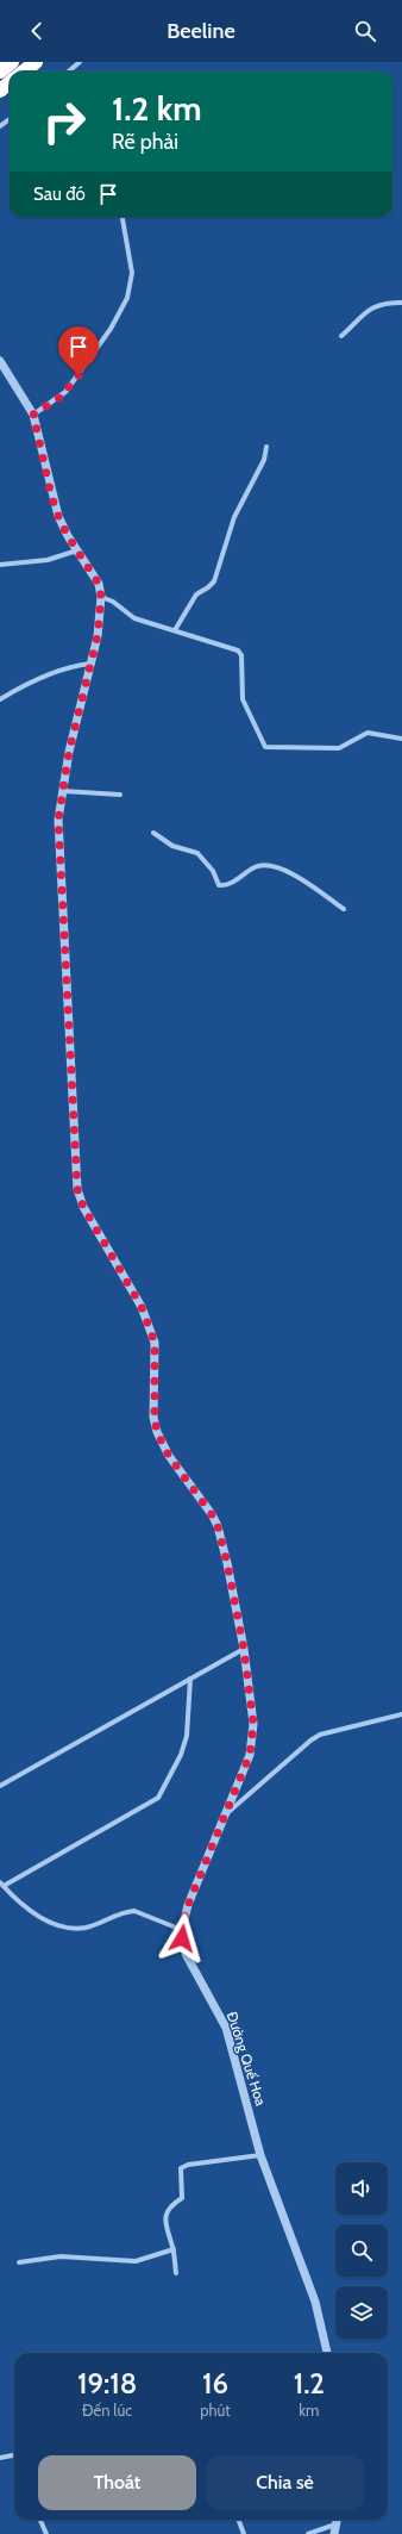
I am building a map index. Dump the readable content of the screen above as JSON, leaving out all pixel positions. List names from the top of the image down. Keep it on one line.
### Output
{"streets":{"street":["Đường Quế Hoa"]},"page":{"header":"Beeline","turn":["1.2 km","Rẽ phải"],"then":"Sau đó","eta":["19:18","Đến lúc","16","phút","1.2","km"],"buttons":["Thoát","Chia sẻ"]}}
